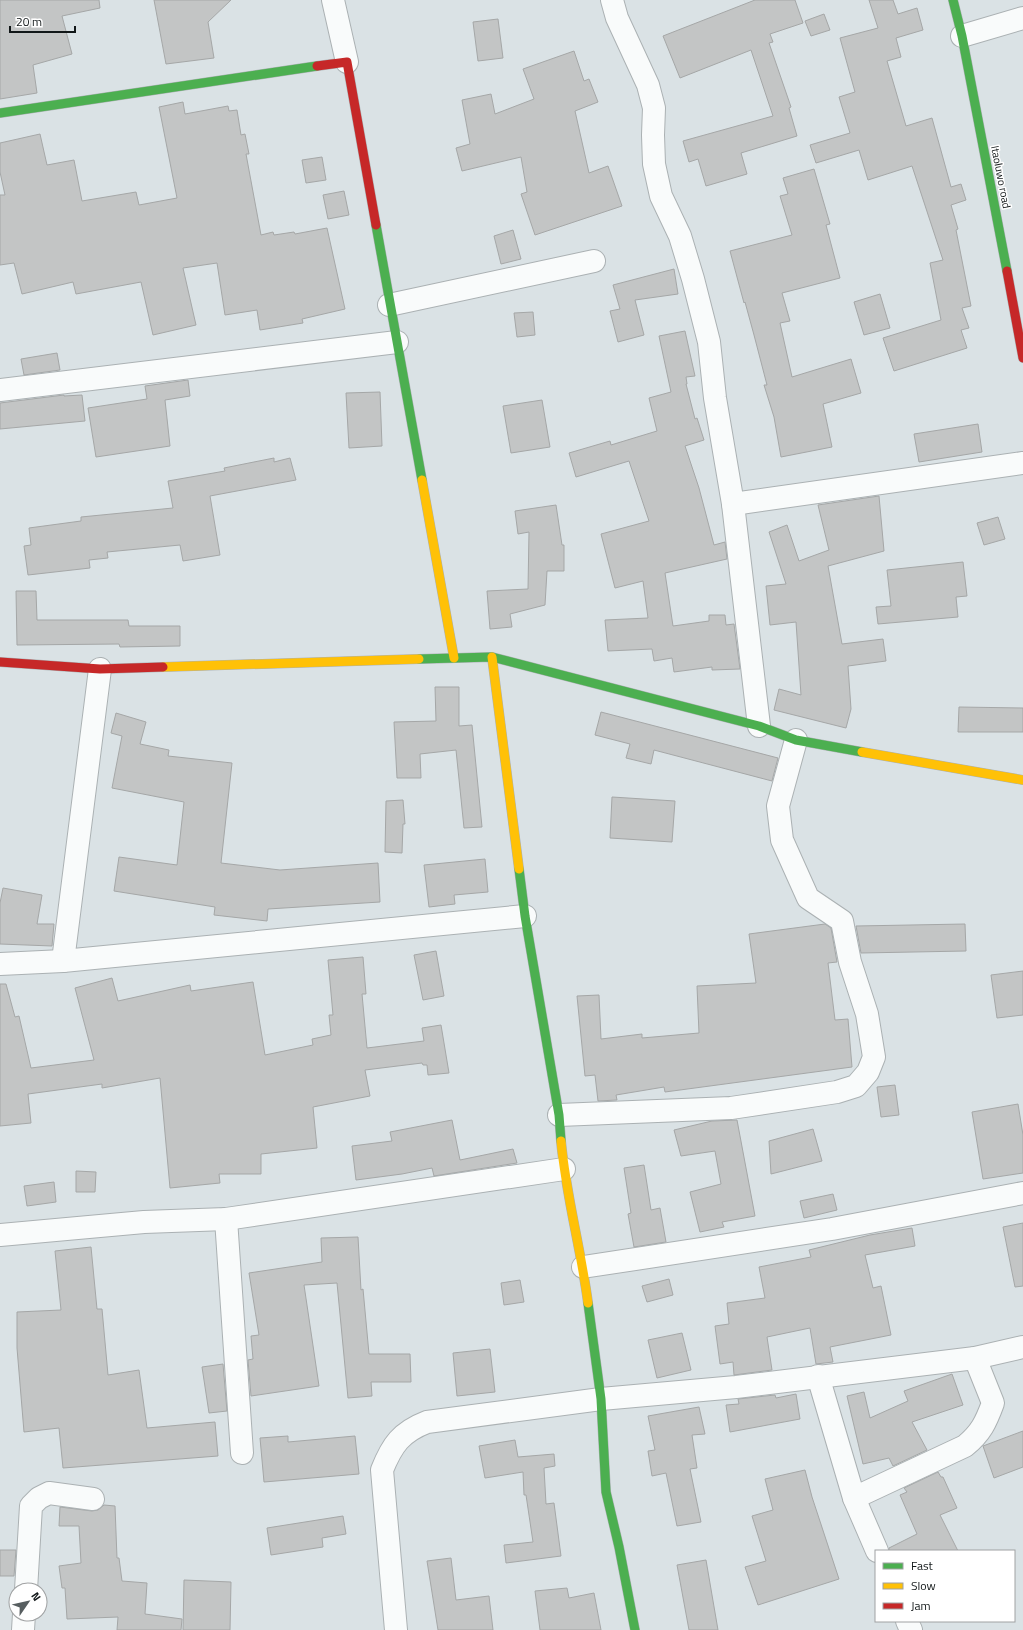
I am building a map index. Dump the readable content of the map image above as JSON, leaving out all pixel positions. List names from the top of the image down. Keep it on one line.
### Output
{"streets":{"street":["Itaoluwo road"]},"legend":["Fast","Slow","Jam"],"scale_bar":"20 m","north":"top right"}
